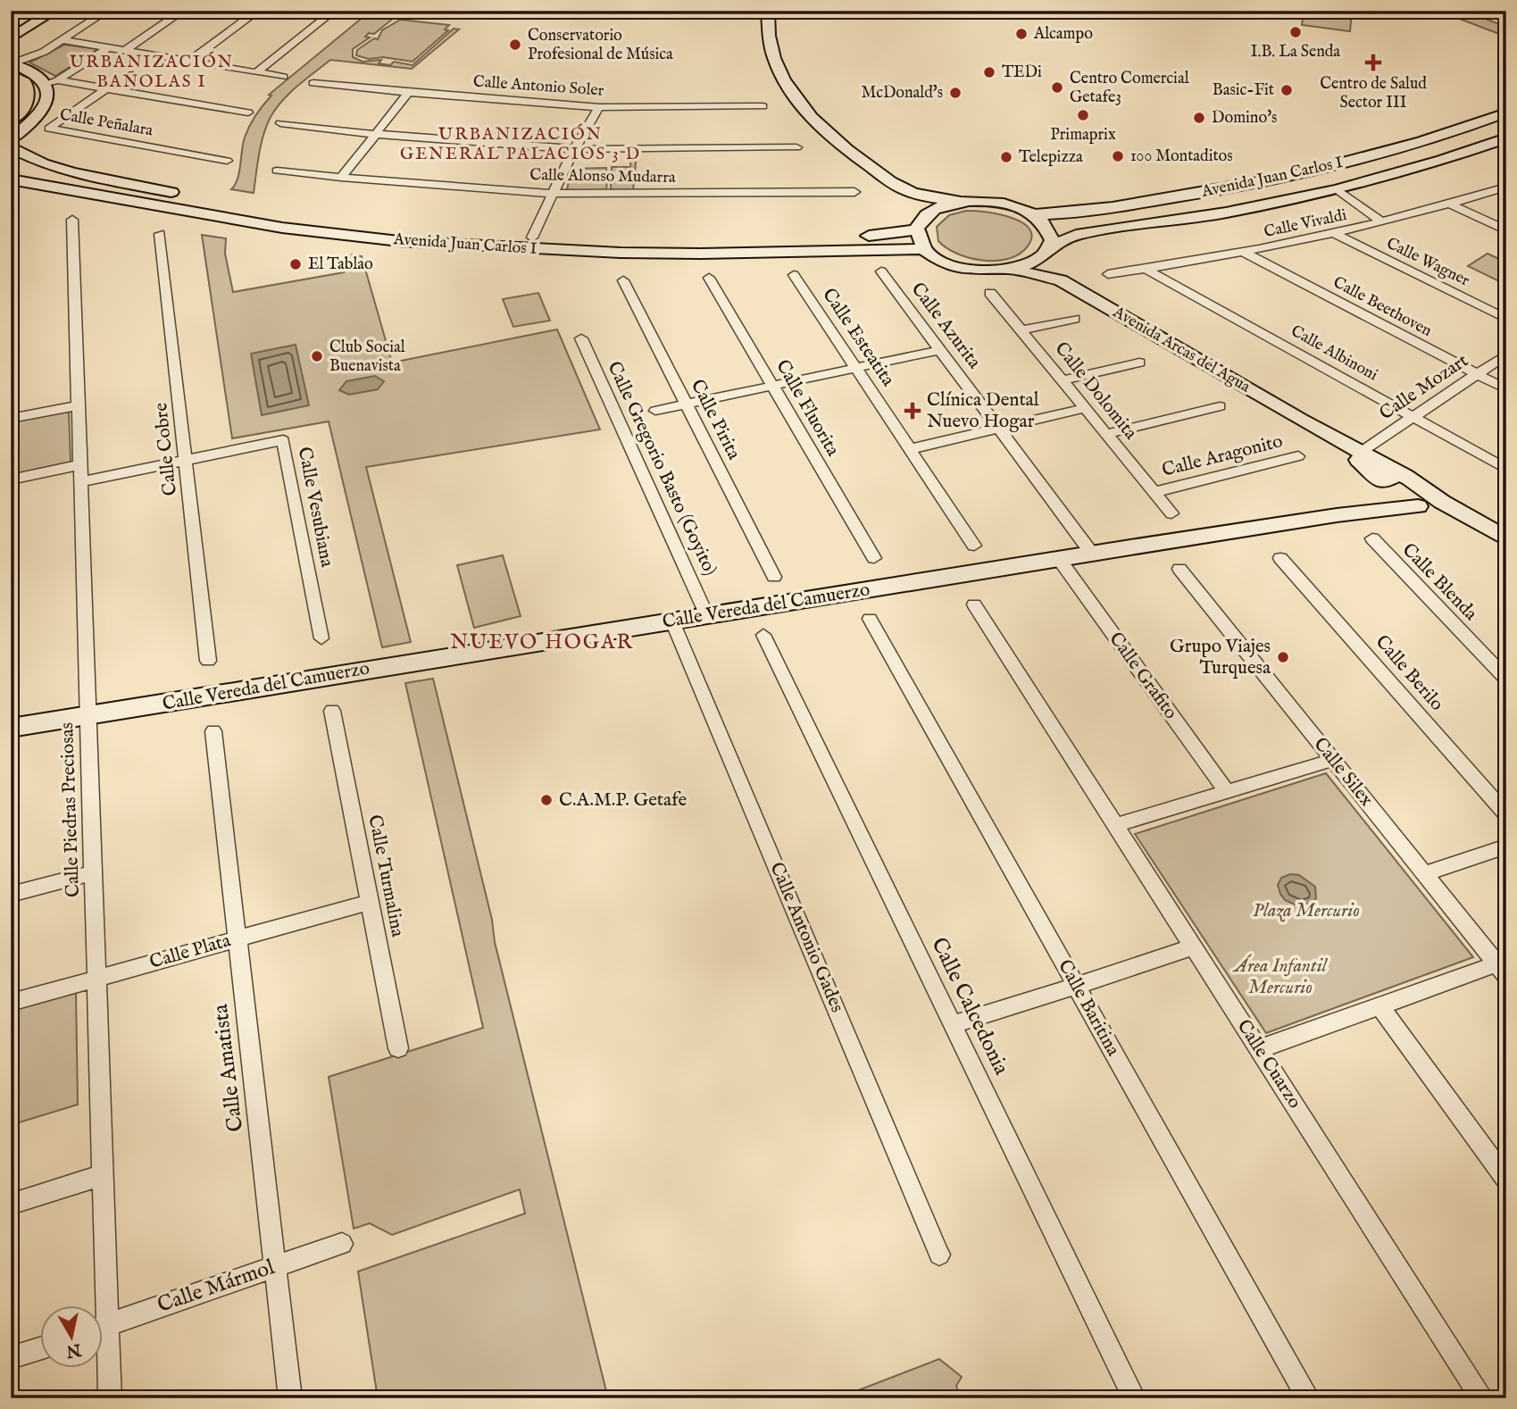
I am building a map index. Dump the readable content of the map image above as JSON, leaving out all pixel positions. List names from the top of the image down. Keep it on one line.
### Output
{"streets":{"main road":["Avenida Juan Carlos I","Avenida Arcas del Agua","Calle Vereda del Camuerzo"],"street":["Calle Antonio Soler","Calle Peñalara","Calle Alonso Mudarra","Calle Vivaldi","Calle Wagner","Calle Beethoven","Calle Azurita","Calle Esteatita","Calle Albinoni","Calle Mozart","Calle Dolomita","Calle Fluorita","Calle Pirita","Calle Cobre","Calle Aragonito","Calle Gregorio Basto (Goyito)","Calle Vesubiana","Calle Blenda","Calle Berilo","Calle Grafito","Calle Silex","Calle Piedras Preciosas","Calle Turmalina","Calle Antonio Gades","Calle Plata","Calle Calcedonia","Calle Baritina","Calle Cuarzo","Calle Amatista","Calle Mármol"]},"crossings":[["Avenida Juan Carlos I","Avenida Arcas del Agua"],["Calle Vivaldi","Calle Wagner"],["Calle Vivaldi","Calle Beethoven"],["Calle Vivaldi","Calle Albinoni"],["Calle Beethoven","Calle Mozart"],["Calle Azurita","Calle Vereda del Camuerzo"],["Avenida Arcas del Agua","Calle Mozart"],["Avenida Arcas del Agua","Calle Vereda del Camuerzo"],["Calle Albinoni","Calle Mozart"],["Calle Dolomita","Calle Aragonito"],["Calle Cobre","Calle Vesubiana"],["Calle Gregorio Basto (Goyito)","Calle Vereda del Camuerzo"],["Calle Vesubiana","Calle Piedras Preciosas"],["Calle Vereda del Camuerzo","Calle Grafito"],["Calle Vereda del Camuerzo","Calle Piedras Preciosas"],["Calle Vereda del Camuerzo","Calle Antonio Gades"],["Calle Piedras Preciosas","Calle Plata"],["Calle Turmalina","Calle Plata"],["Calle Plata","Calle Amatista"],["Calle Amatista","Calle Mármol"]],"districts":["URBANIZACIÓN BAÑOLAS I","URBANIZACIÓN GENERAL PALACIOS 3 D","NUEVO HOGAR"],"parks":["Plaza Mercurio","Área Infantil Mercurio"],"places":{"other":["I.B. La Senda","Alcampo","Conservatorio Profesional de Música","TEDi","Centro Comercial Getafe3","Basic-Fit","McDonald's","Primaprix","Domino's","100 Montaditos","Telepizza","El Tablao","Club Social Buenavista","Grupo Viajes Turquesa","C.A.M.P. Getafe"],"health":["Centro de Salud Sector III","Clínica Dental Nuevo Hogar"]},"north":"bottom"}
